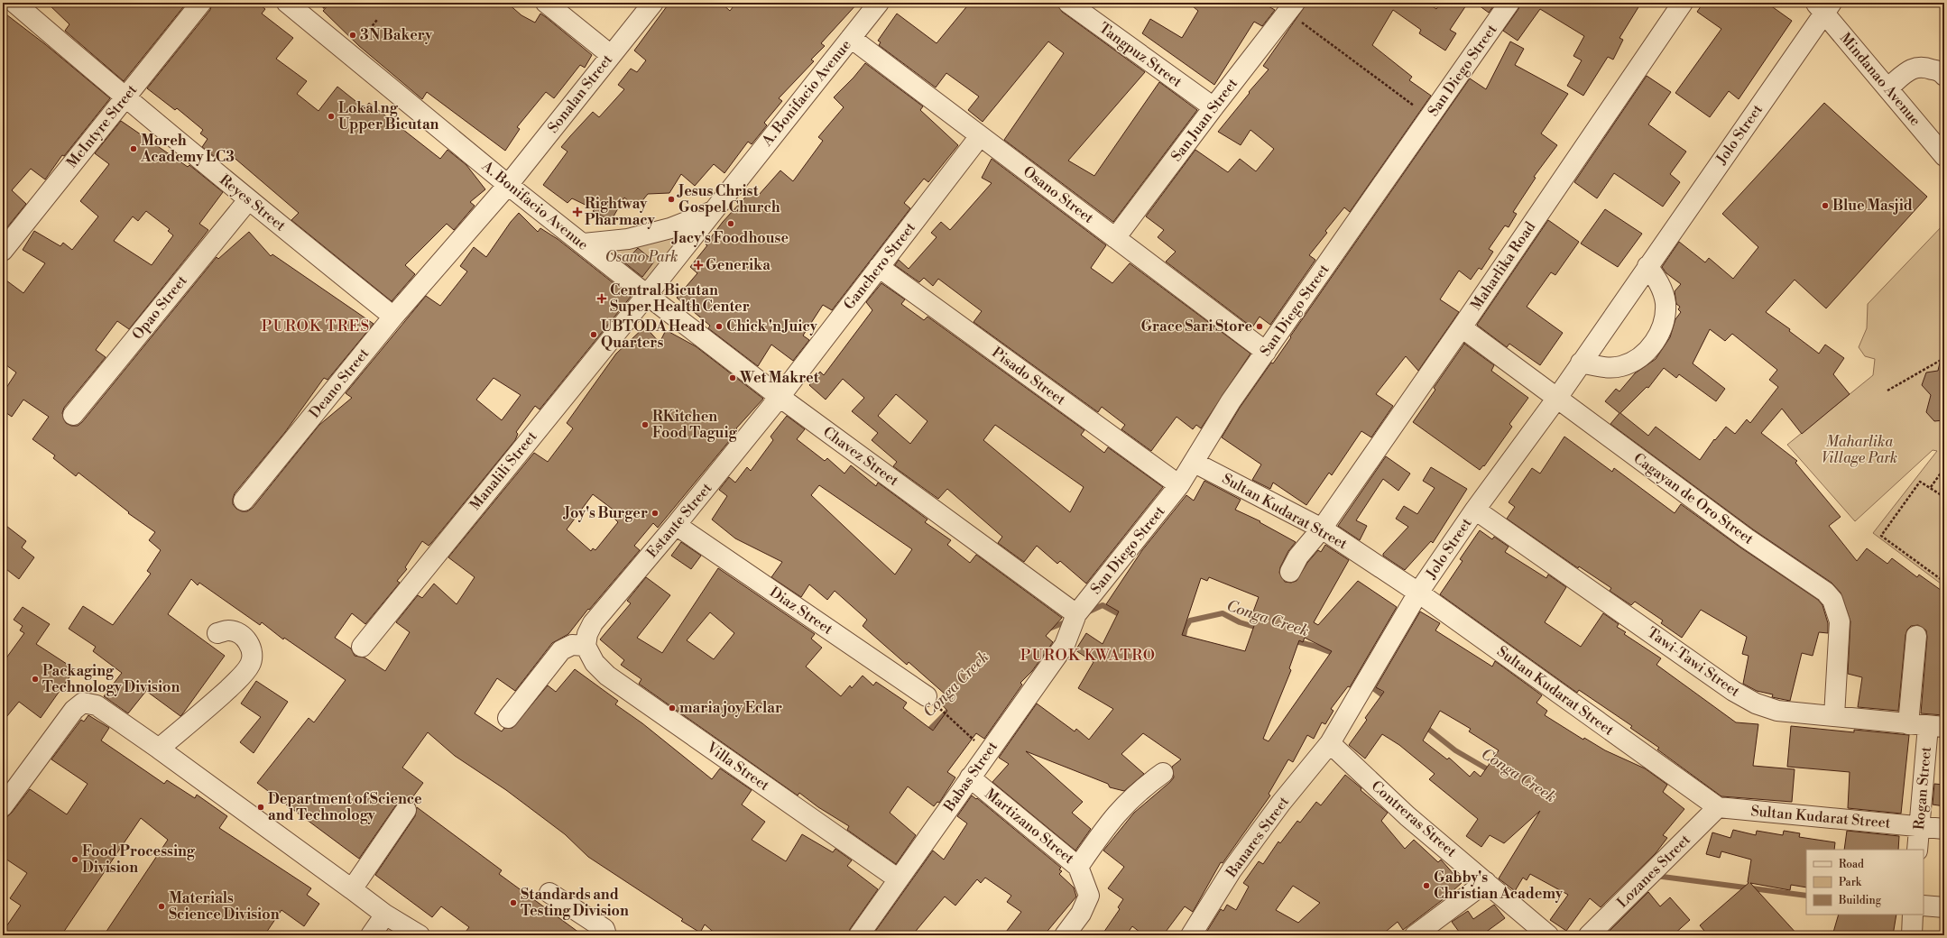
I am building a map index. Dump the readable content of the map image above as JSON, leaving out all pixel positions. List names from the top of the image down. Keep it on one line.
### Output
{"streets":{"street":["Tangpuz Street","San Diego Street","Mindanao Avenue","A. Bonifacio Avenue","Sonalan Street","San Juan Street","McIntyre Street","Jolo Street","Osano Street","Reyes Street","Ganchero Street","Maharlika Road","Opao Street","Pisado Street","Deano Street","Chavez Street","Manalili Street","Cagayan de Oro Street","Sultan Kudarat Street","Estante Street","Diaz Street","Tawi-Tawi Street","Villa Street","Babas Street","Rogan Street","Contreras Street","Martizano Street","Banares Street","Lozanes Street"]},"crossings":[["Tangpuz Street","San Juan Street"],["San Diego Street","Osano Street"],["San Diego Street","Pisado Street"],["San Diego Street","Chavez Street"],["San Diego Street","Sultan Kudarat Street"],["San Diego Street","Babas Street"],["Mindanao Avenue","Jolo Street"],["A. Bonifacio Avenue","Sonalan Street"],["A. Bonifacio Avenue","Osano Street"],["A. Bonifacio Avenue","Deano Street"],["A. Bonifacio Avenue","Chavez Street"],["A. Bonifacio Avenue","Manalili Street"],["Sonalan Street","Deano Street"],["San Juan Street","Osano Street"],["McIntyre Street","Reyes Street"],["Jolo Street","Cagayan de Oro Street"],["Jolo Street","Sultan Kudarat Street"],["Jolo Street","Tawi-Tawi Street"],["Jolo Street","Contreras Street"],["Jolo Street","Banares Street"],["Osano Street","Ganchero Street"],["Reyes Street","Opao Street"],["Reyes Street","Deano Street"],["Ganchero Street","Pisado Street"],["Ganchero Street","Chavez Street"],["Ganchero Street","Estante Street"],["Maharlika Road","Cagayan de Oro Street"],["Maharlika Road","Sultan Kudarat Street"],["Chavez Street","Manalili Street"],["Chavez Street","Estante Street"],["Chavez Street","Babas Street"],["Cagayan de Oro Street","Tawi-Tawi Street"],["Sultan Kudarat Street","Rogan Street"],["Sultan Kudarat Street","Lozanes Street"],["Estante Street","Diaz Street"],["Estante Street","Villa Street"],["Tawi-Tawi Street","Rogan Street"],["Villa Street","Babas Street"],["Babas Street","Martizano Street"],["Contreras Street","Banares Street"]],"districts":["PUROK TRES","PUROK KWATRO"],"water":["Conga Creek"],"parks":["Osano Park","Maharlika Village Park"],"places":{"other":["3N Bakery","Lokal ng Upper Bicutan","Moreh Academy LC3","Jesus Christ Gospel Church","Blue Masjid","Jacy's Foodhouse","Chick 'n Juicy","Grace Sari Store","UBTODA Head Quarters","Wet Makret","RKitchen Food Taguig","Joy's Burger","Packaging Technology Division","maria joy Eclar","Department of Science and Technology","Food Processing Division","Gabby's Christian Academy","Standards and Testing Division","Materials Science Division"],"health":["Rightway Pharmacy","Generika","Central Bicutan Super Health Center"]},"legend":["Road","Park","Building"]}
